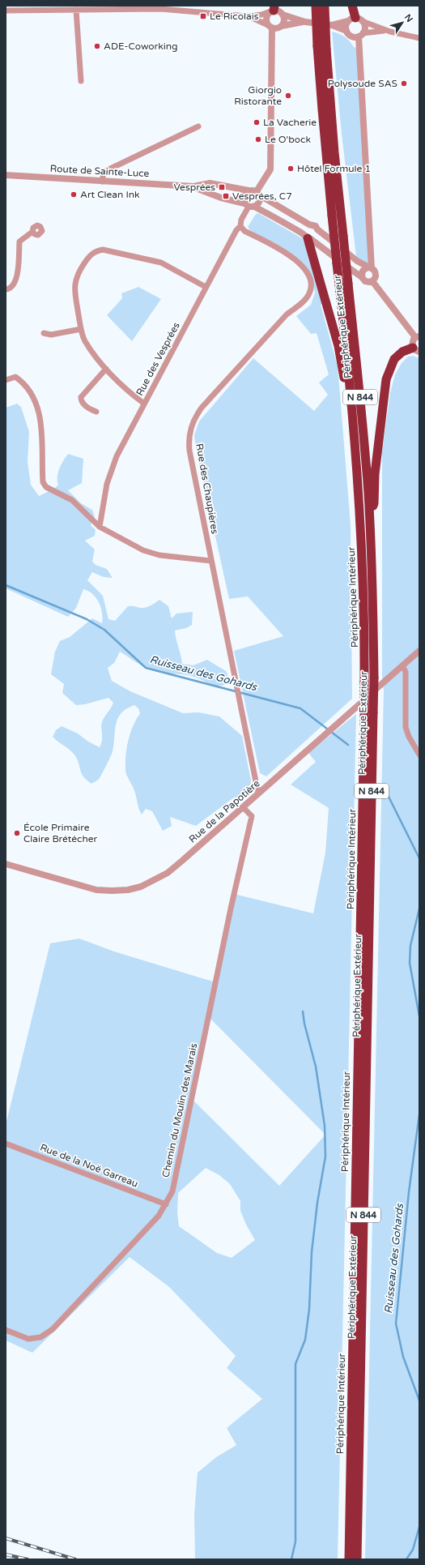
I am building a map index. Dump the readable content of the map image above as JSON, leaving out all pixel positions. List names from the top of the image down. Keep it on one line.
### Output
{"streets":{"highway":["Périphérique Extérieur","N 844","Périphérique Intérieur"],"street":["Route de Sainte-Luce","Rue des Vesprées","Rue des Chaupières","Rue de la Papotière","Chemin du Moulin des Marais","Rue de la Noë Garreau"]},"crossings":[["Route de Sainte-Luce","Rue des Vesprées"],["Périphérique Extérieur","Périphérique Intérieur"],["Rue des Vesprées","Rue des Chaupières"],["Rue des Chaupières","Rue de la Papotière"],["Rue de la Papotière","Chemin du Moulin des Marais"],["Chemin du Moulin des Marais","Rue de la Noë Garreau"]],"water":["Ruisseau des Gohards"],"places":{"transit":["Le Ricolais","Vesprées","Vesprées, C7"],"other":["ADE-Coworking","Polysoude SAS","Giorgio Ristorante","La Vacherie","Le O'bock","Hôtel Formule 1","Art Clean Ink","École Primaire Claire Brétécher"]},"north":"top right"}
